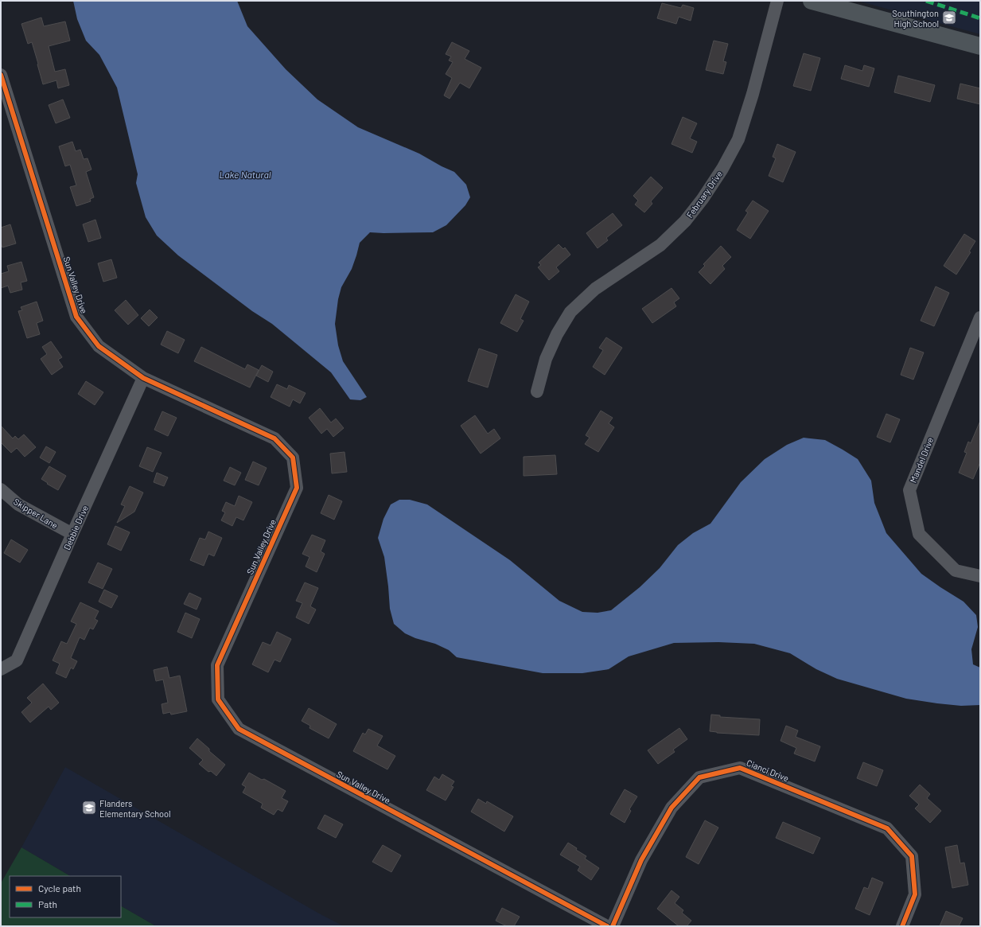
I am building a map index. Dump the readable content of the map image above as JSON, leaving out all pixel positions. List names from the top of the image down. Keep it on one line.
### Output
{"streets":{"street":["February Drive","Sun Valley Drive","Mandel Drive","Skipper Lane","Debbie Drive","Cianci Drive"]},"crossings":[["Sun Valley Drive","Debbie Drive"],["Skipper Lane","Debbie Drive"]],"water":["Lake Natural"],"places":{"school or university":["Southington High School","Flanders Elementary School"]},"legend":["Cycle path","Path"]}
